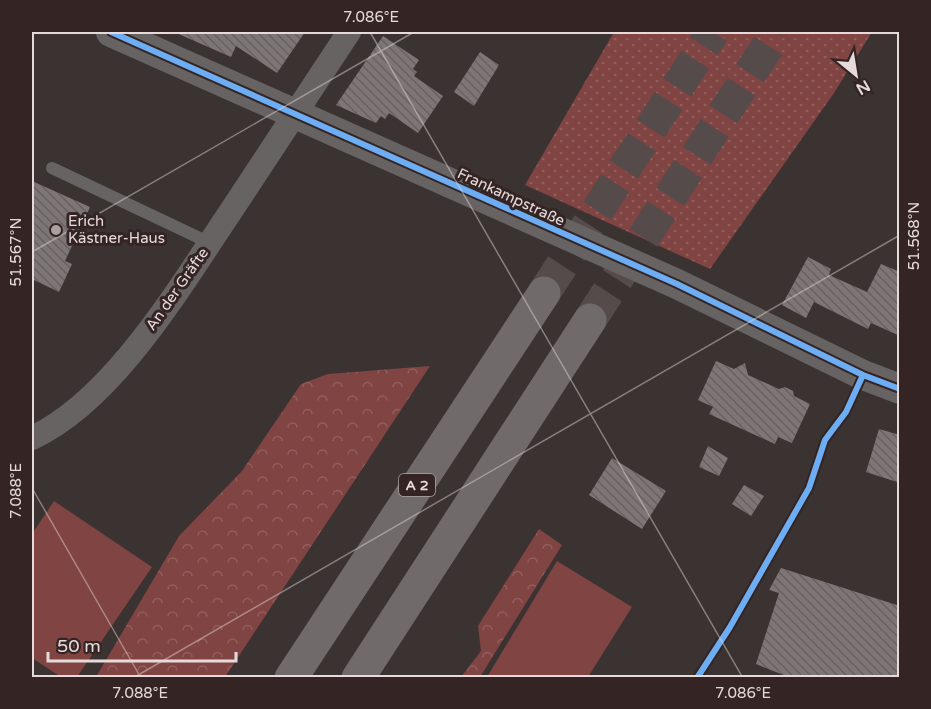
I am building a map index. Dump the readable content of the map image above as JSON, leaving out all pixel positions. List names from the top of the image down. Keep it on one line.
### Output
{"streets":{"highway":["A 2"],"street":["Frankampstraße","An der Gräfte"]},"crossings":[["Frankampstraße","An der Gräfte"]],"places":["Erich Kästner-Haus"],"scale_bar":"50 m","north":"bottom right","coordinates":["7.086°E","51.568°N","51.567°N","7.088°E"]}
